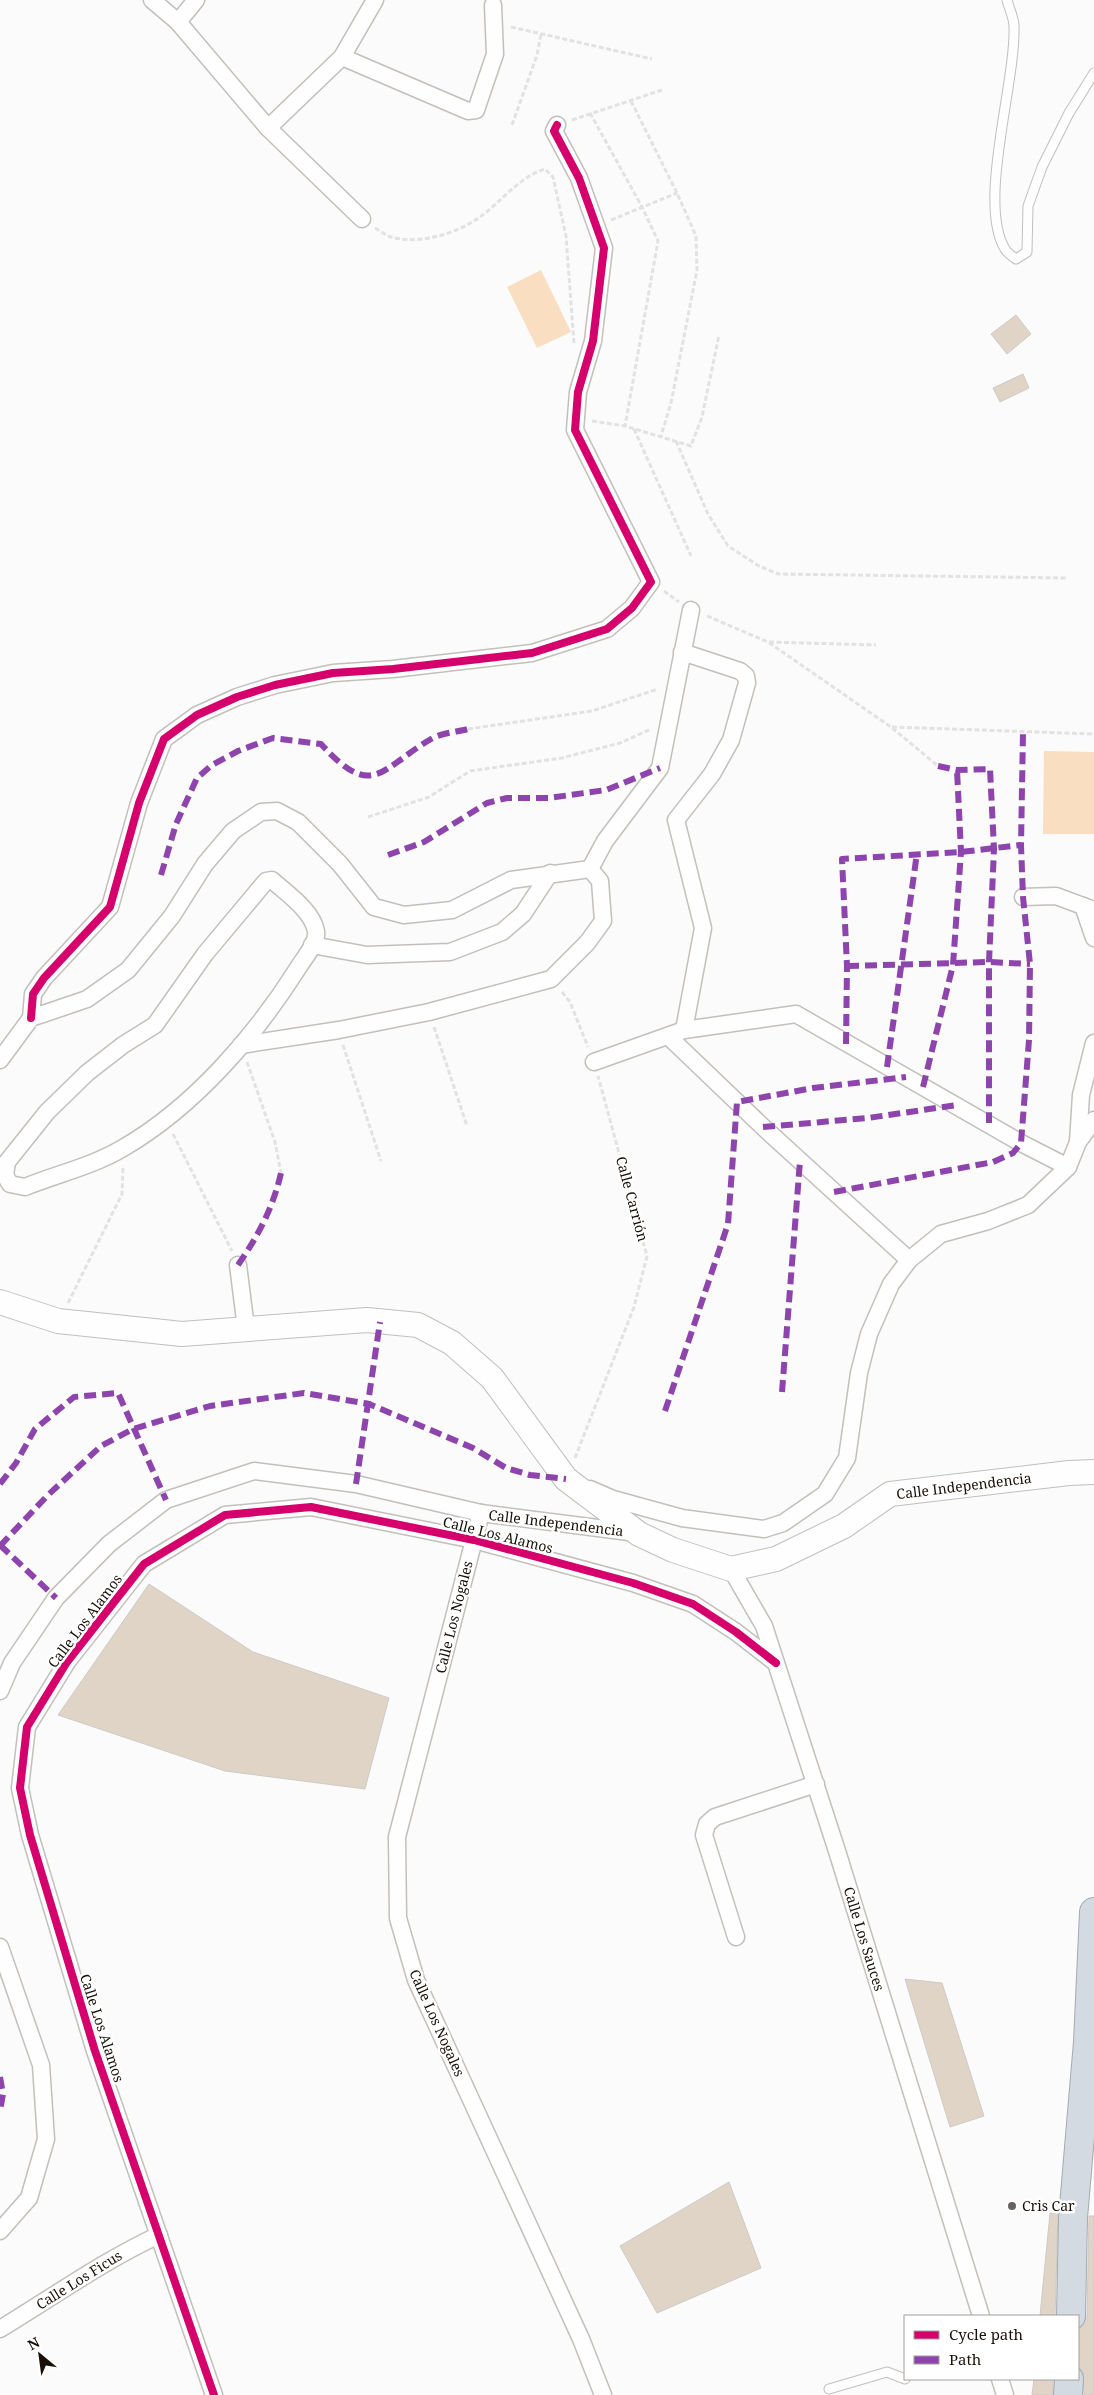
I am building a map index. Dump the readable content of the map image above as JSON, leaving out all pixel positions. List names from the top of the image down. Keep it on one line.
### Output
{"streets":{"street":["Calle Independencia","Calle Los Alamos","Calle Los Nogales","Calle Los Sauces","Calle Los Ficus"],"path":["Calle Carrión"]},"crossings":[["Calle Independencia","Calle Los Nogales"],["Calle Independencia","Calle Los Sauces"],["Calle Los Alamos","Calle Los Nogales"],["Calle Los Alamos","Calle Los Sauces"],["Calle Los Alamos","Calle Los Ficus"]],"places":["Cris Car"],"legend":["Cycle path","Path"],"north":"top left"}
